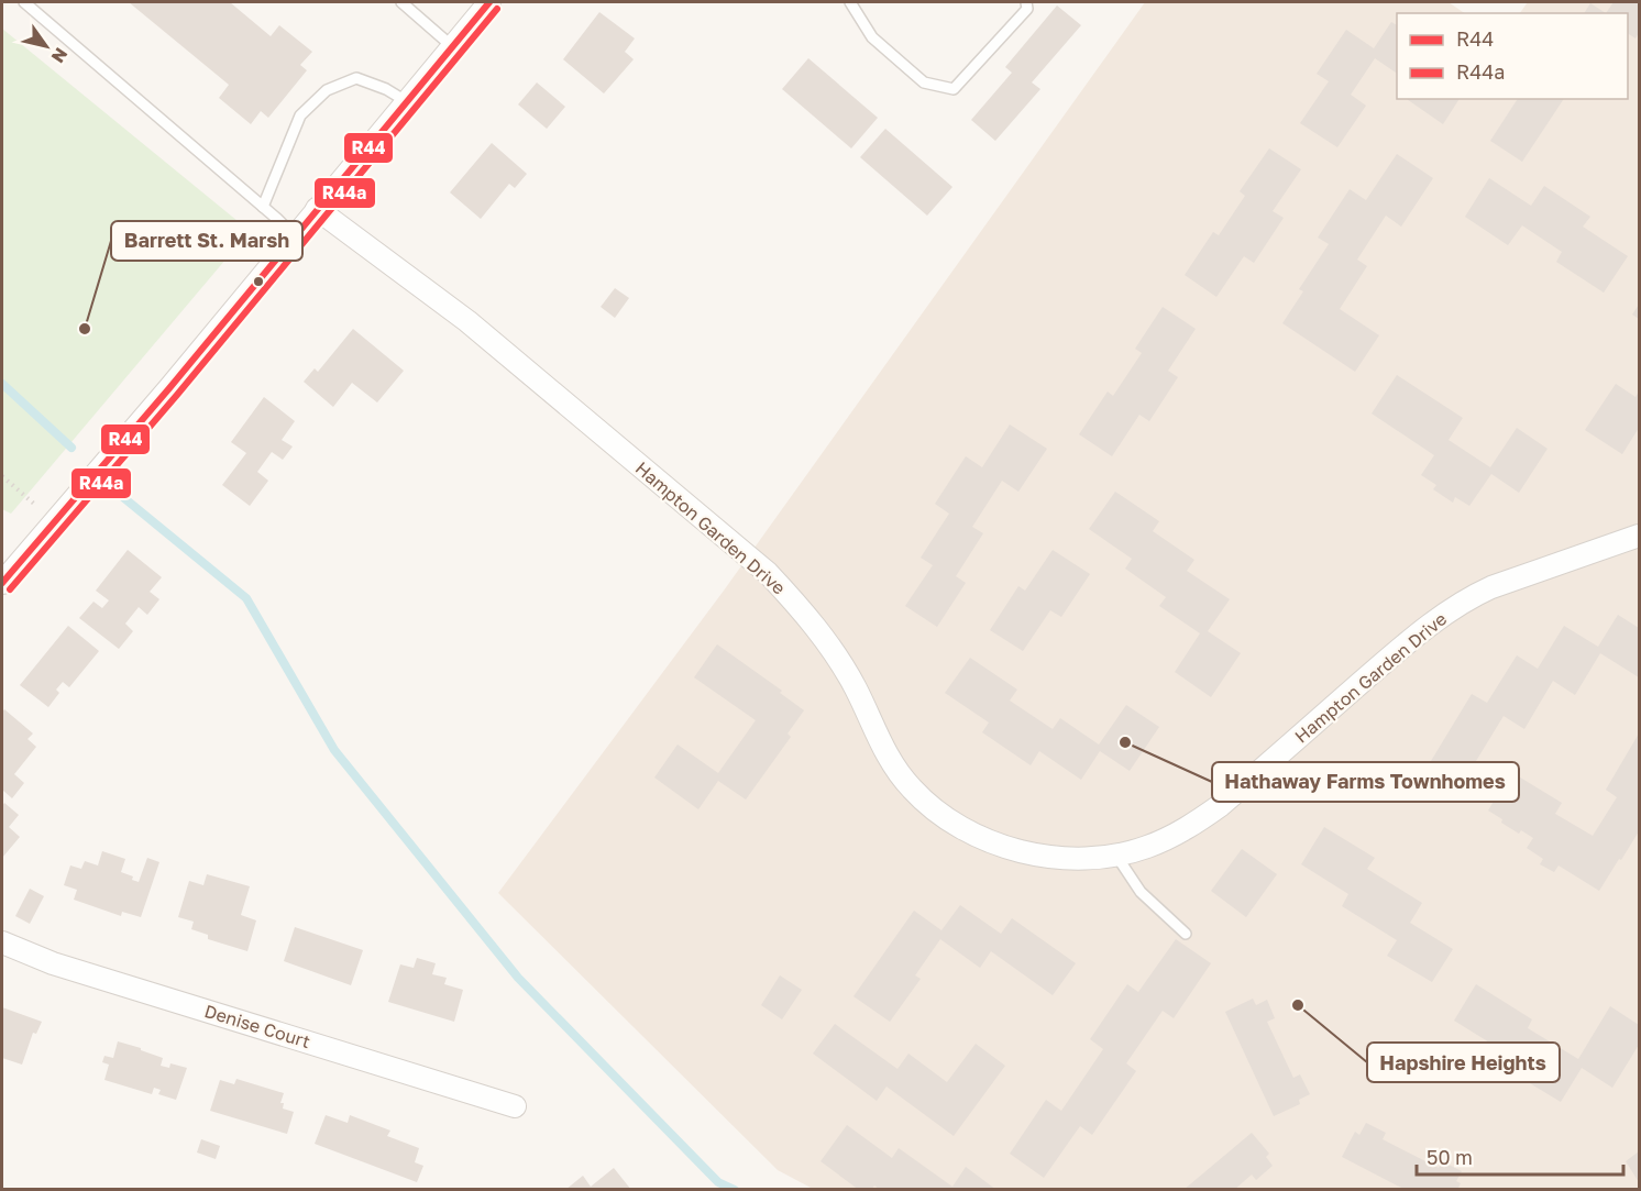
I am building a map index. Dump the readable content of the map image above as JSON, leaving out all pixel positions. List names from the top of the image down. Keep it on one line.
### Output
{"streets":{"street":["Hampton Garden Drive","Denise Court"]},"places":["Barrett St. Marsh","Hathaway Farms Townhomes","Hapshire Heights"],"lines":["transit line R44","transit line R44a"],"legend":["R44","R44a"],"scale_bar":"50 m","north":"bottom right"}
